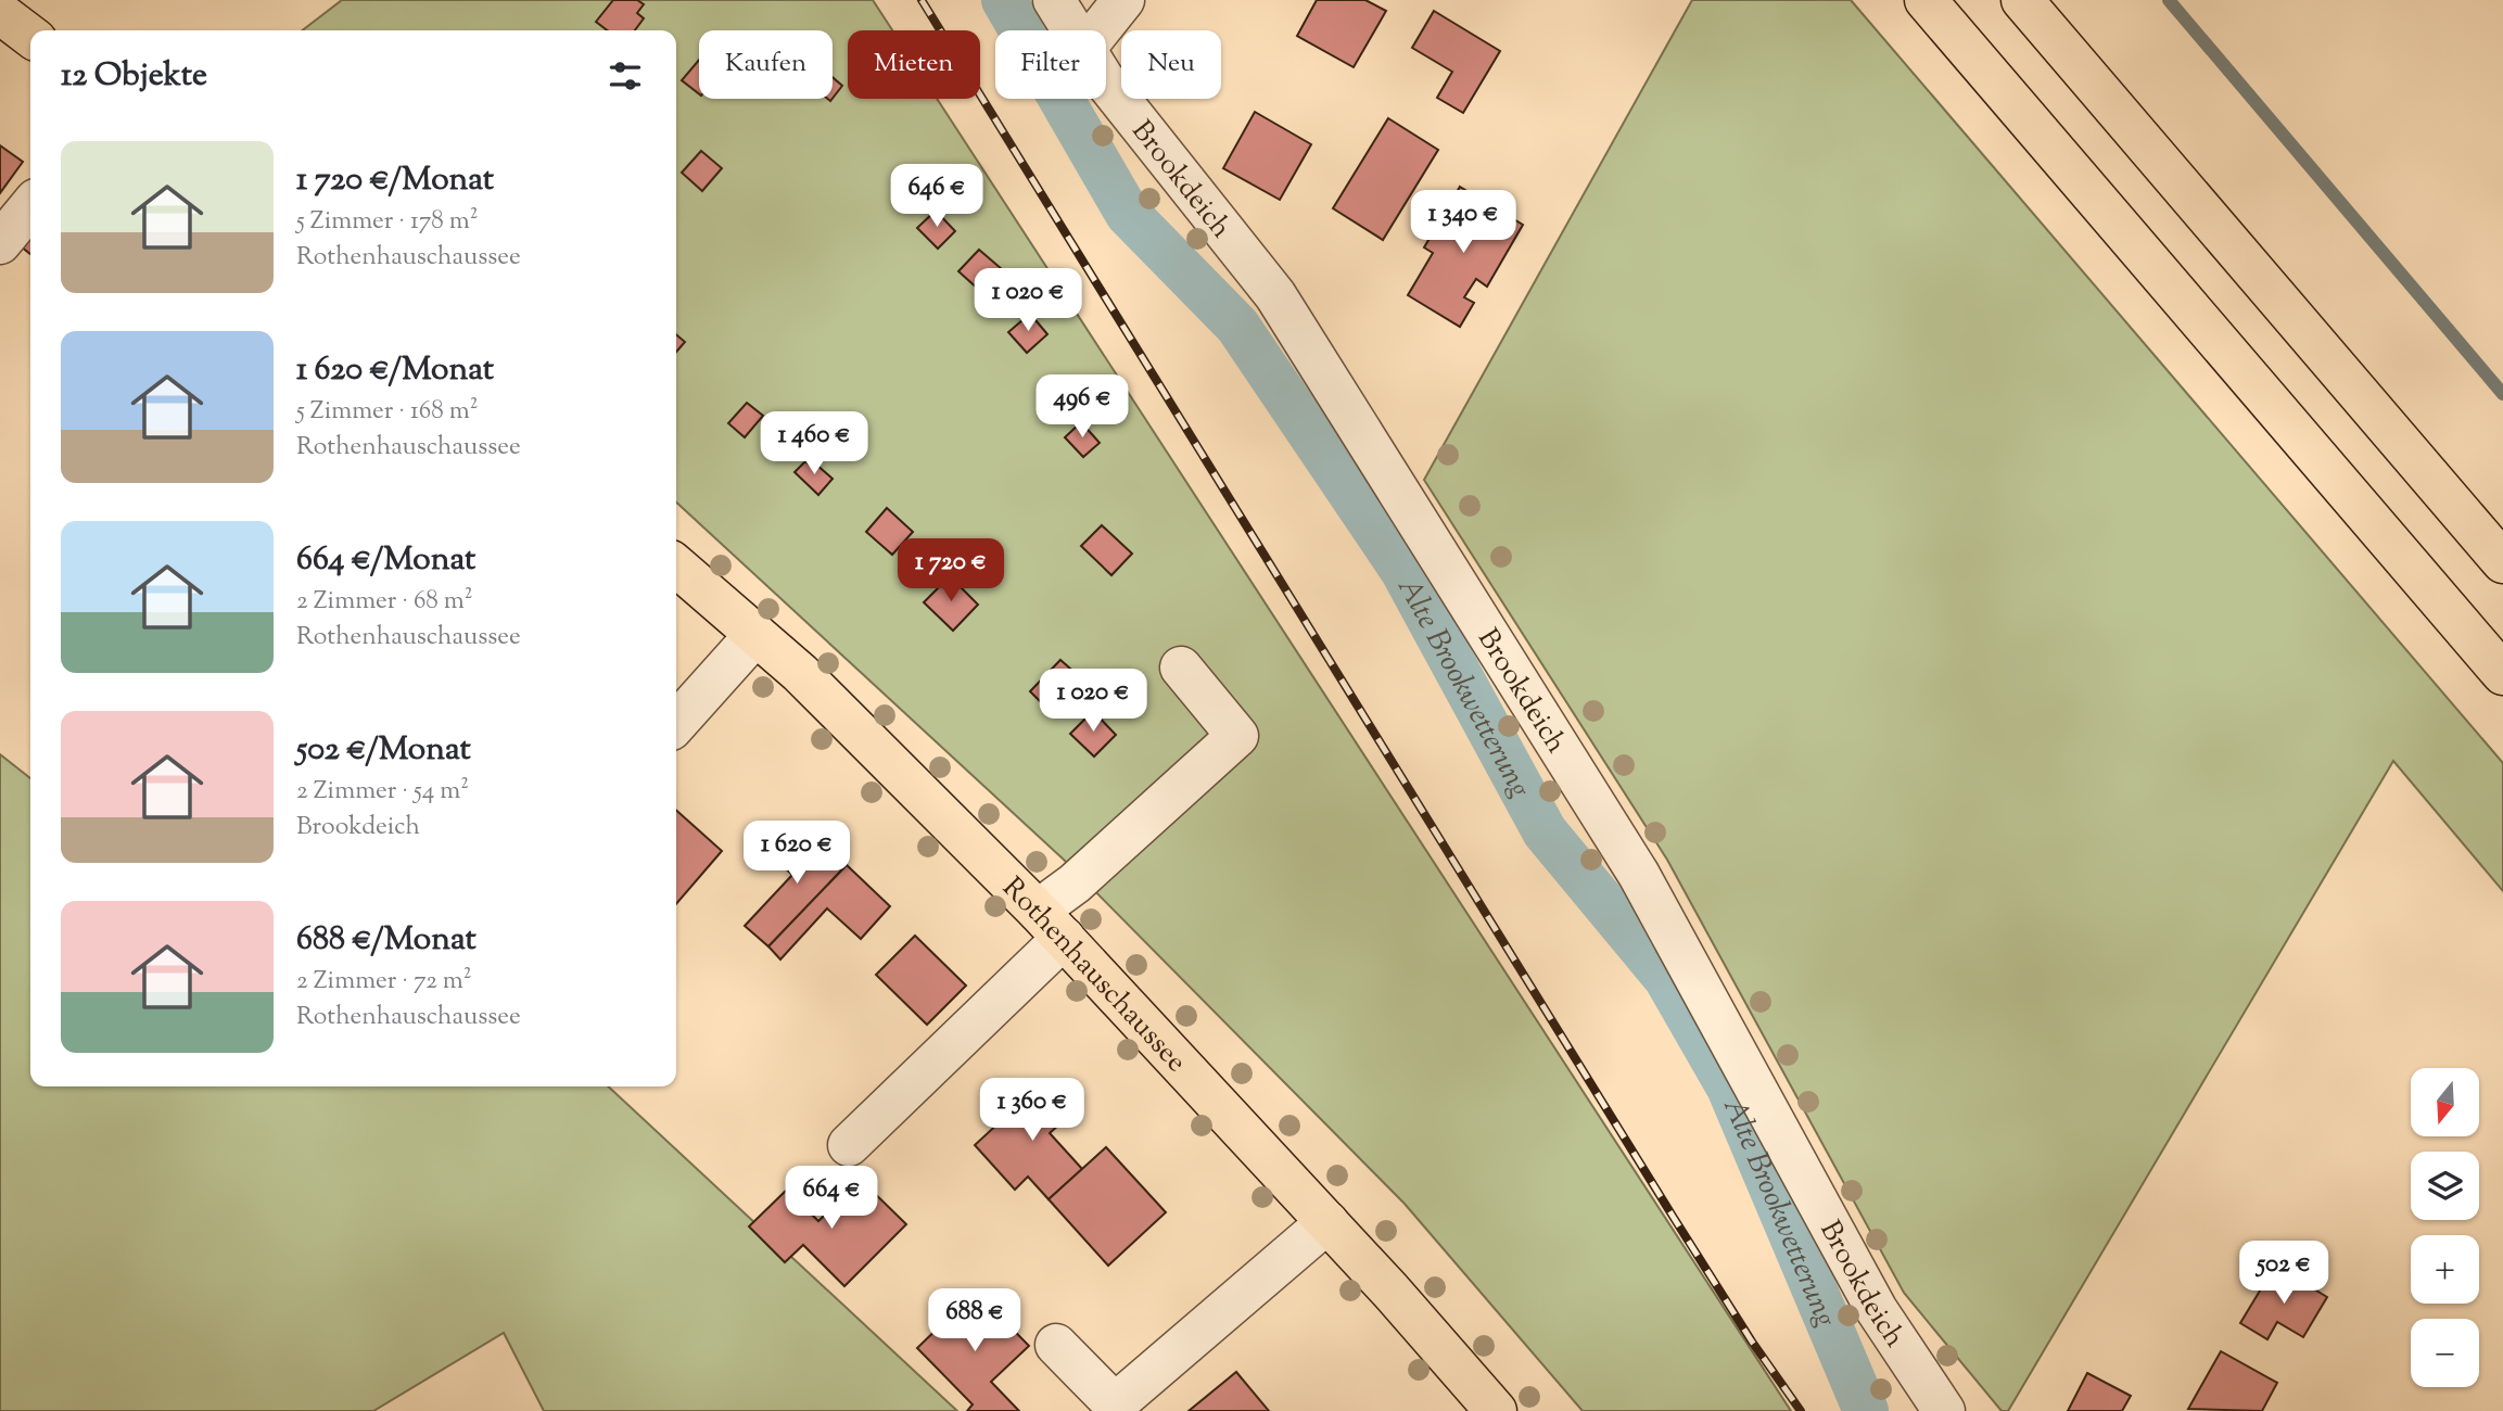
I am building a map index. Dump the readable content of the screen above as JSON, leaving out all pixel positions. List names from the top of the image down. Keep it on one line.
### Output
{"streets":{"main road":["Rothenhauschaussee"],"street":["Brookdeich"]},"water":["Alte Brookwetterung"],"north":"bottom","page":{"chip":["Kaufen","Mieten","Filter","Neu"],"heading":"12 Objekte","list":[{"name":"1 720 €/Monat","note":"5 Zimmer · 178 m² · Rothenhauschaussee"},{"name":"1 620 €/Monat","note":"5 Zimmer · 168 m² · Rothenhauschaussee"},{"name":"664 €/Monat","note":"2 Zimmer · 68 m² · Rothenhauschaussee"},{"name":"502 €/Monat","note":"2 Zimmer · 54 m² · Brookdeich"},{"name":"688 €/Monat","note":"2 Zimmer · 72 m² · Rothenhauschaussee"}],"price":["646 €","1 340 €","1 020 €","496 €","1 460 €","1 720 €","1 020 €","1 620 €","1 360 €","664 €","502 €","688 €"],"map_buttons":["+","−"]}}
